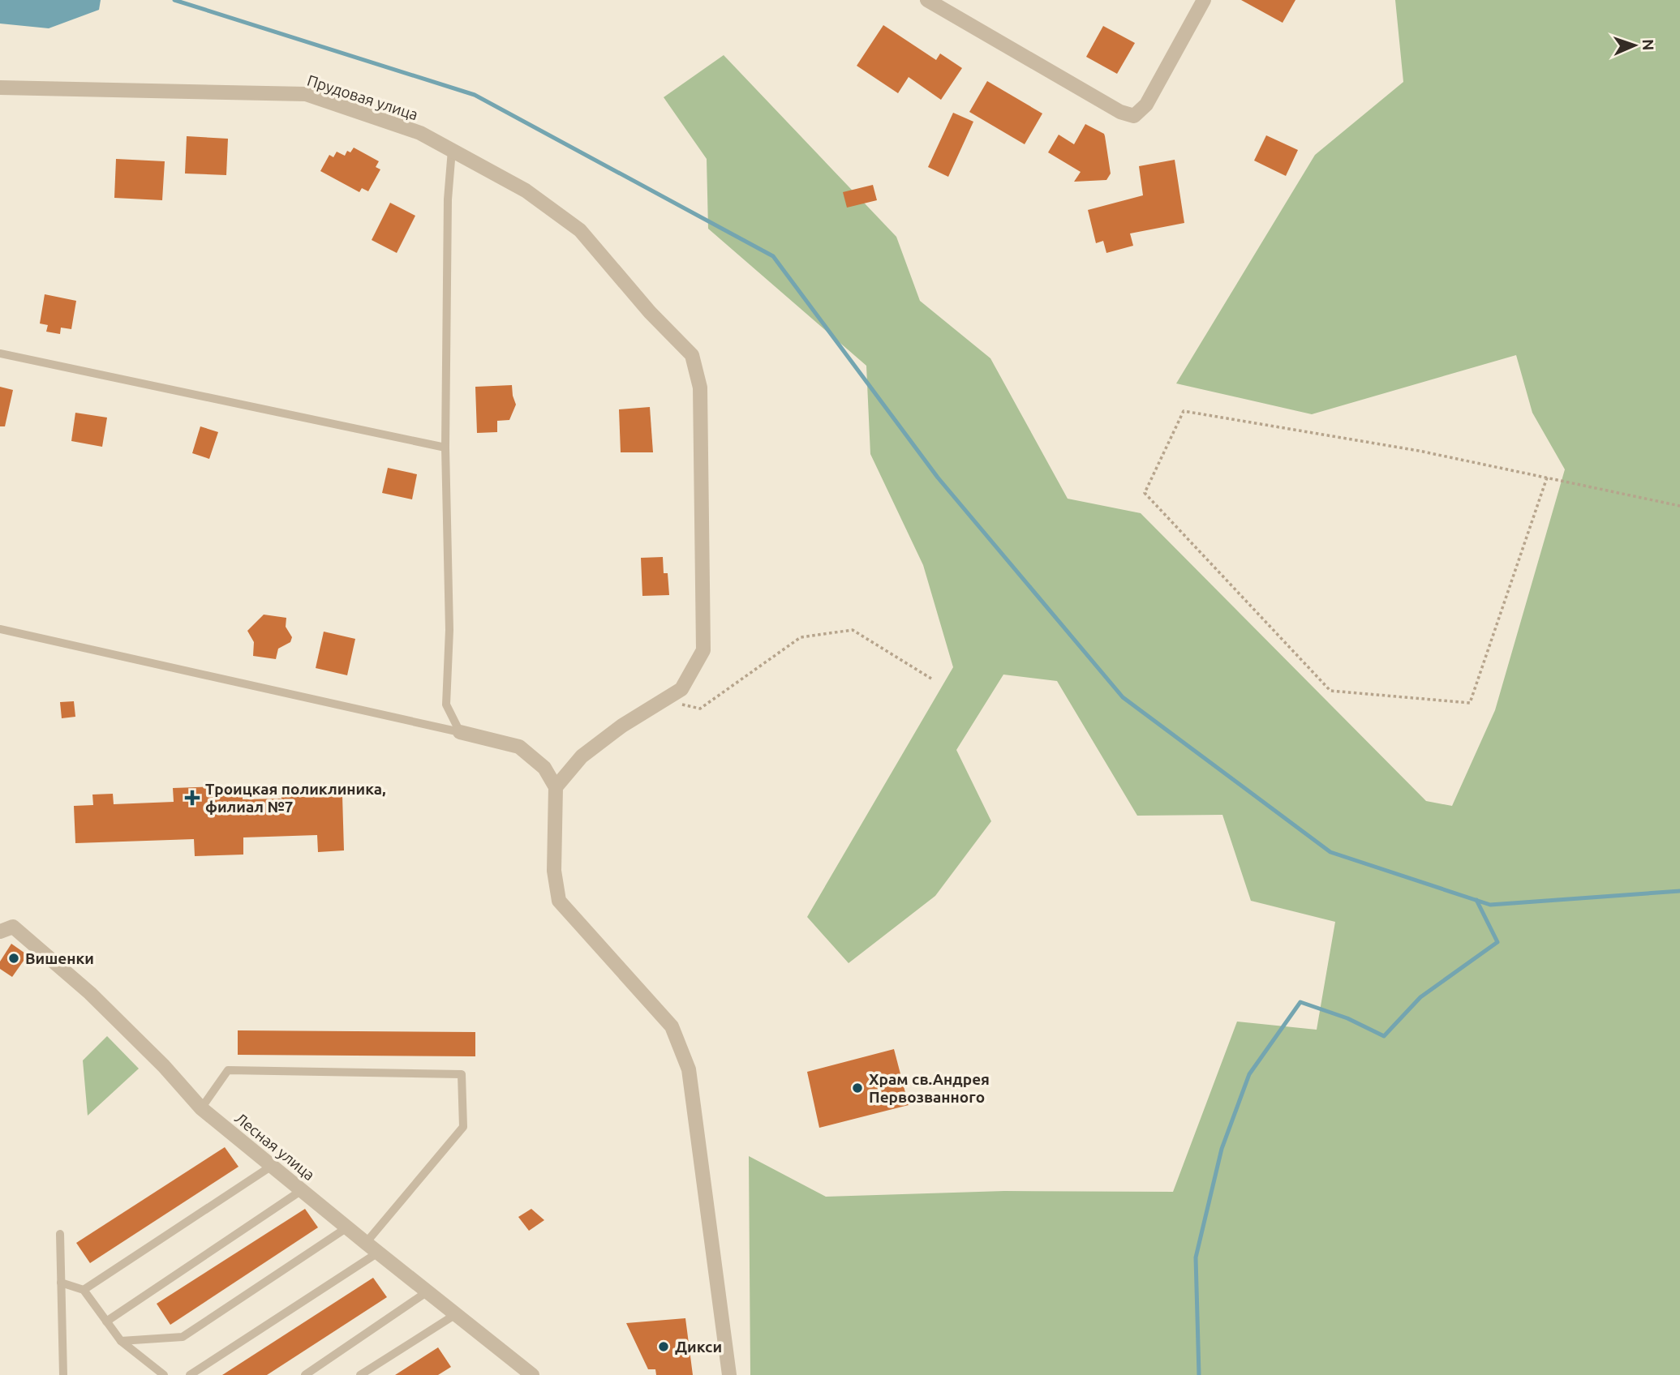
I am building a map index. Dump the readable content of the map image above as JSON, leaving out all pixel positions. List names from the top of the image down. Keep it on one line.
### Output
{"streets":{"street":["Прудовая улица","Лесная улица"]},"places":{"health":["Троицкая поликлиника, филиал №7"],"other":["Вишенки","Храм св.Андрея Первозванного","Дикси"]},"north":"right"}
